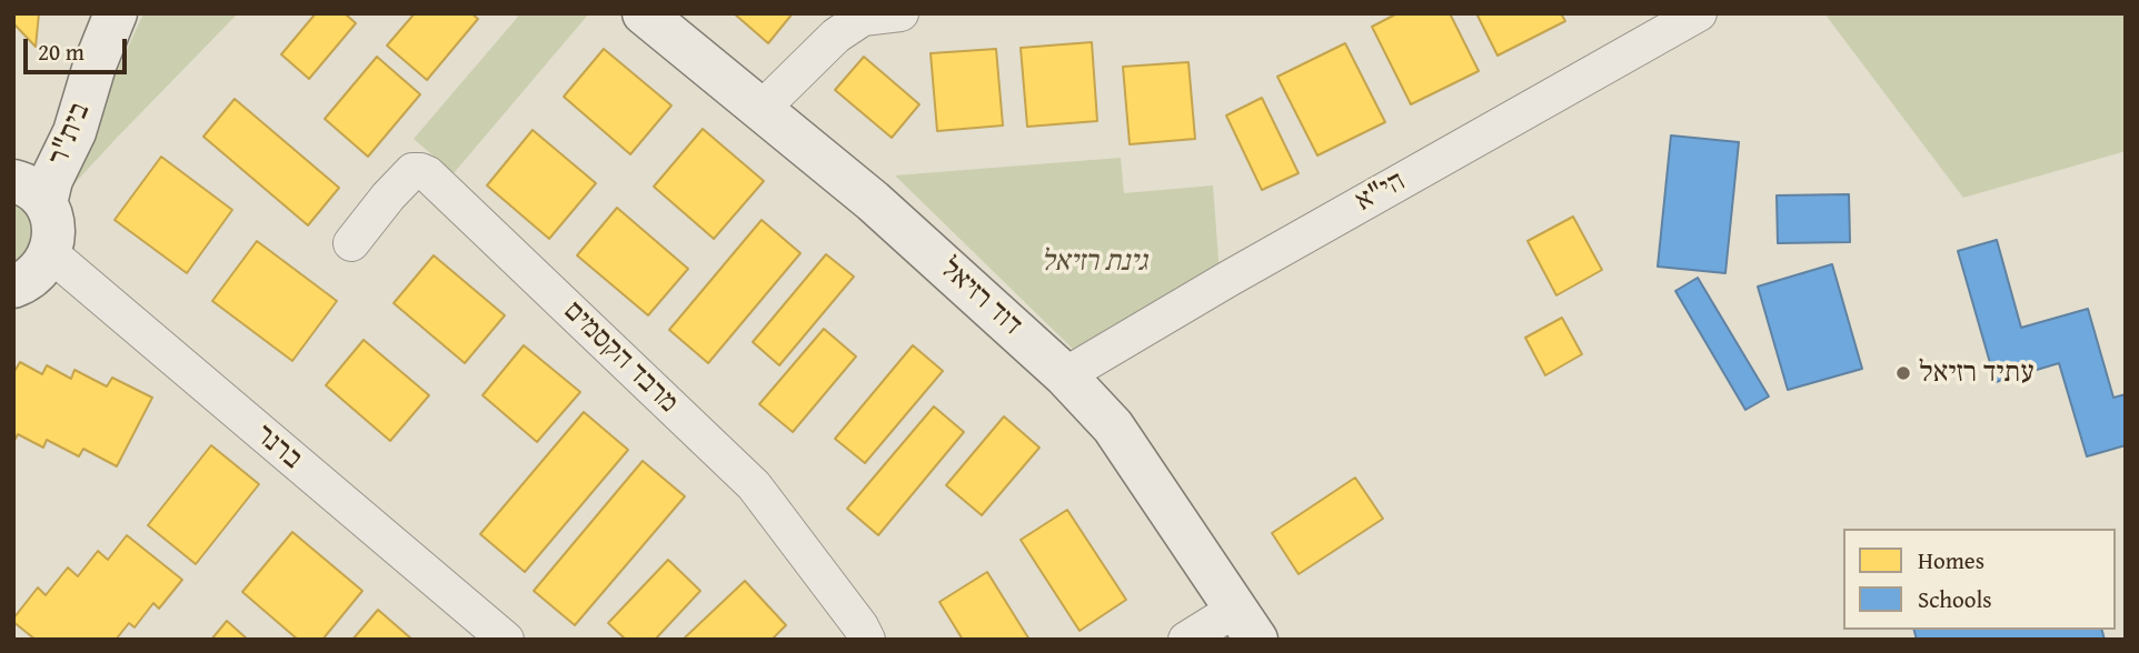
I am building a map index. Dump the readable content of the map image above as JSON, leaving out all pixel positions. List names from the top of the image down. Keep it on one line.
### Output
{"streets":{"street":["בית\"ר","הי\"א","דוד רזיאל","מרבד הקסמים","ברנר"]},"crossings":[["הי\"א","דוד רזיאל"]],"parks":["גינת רזיאל"],"places":["עתיד רזיאל"],"legend":["Homes","Schools"],"scale_bar":"20 m"}
